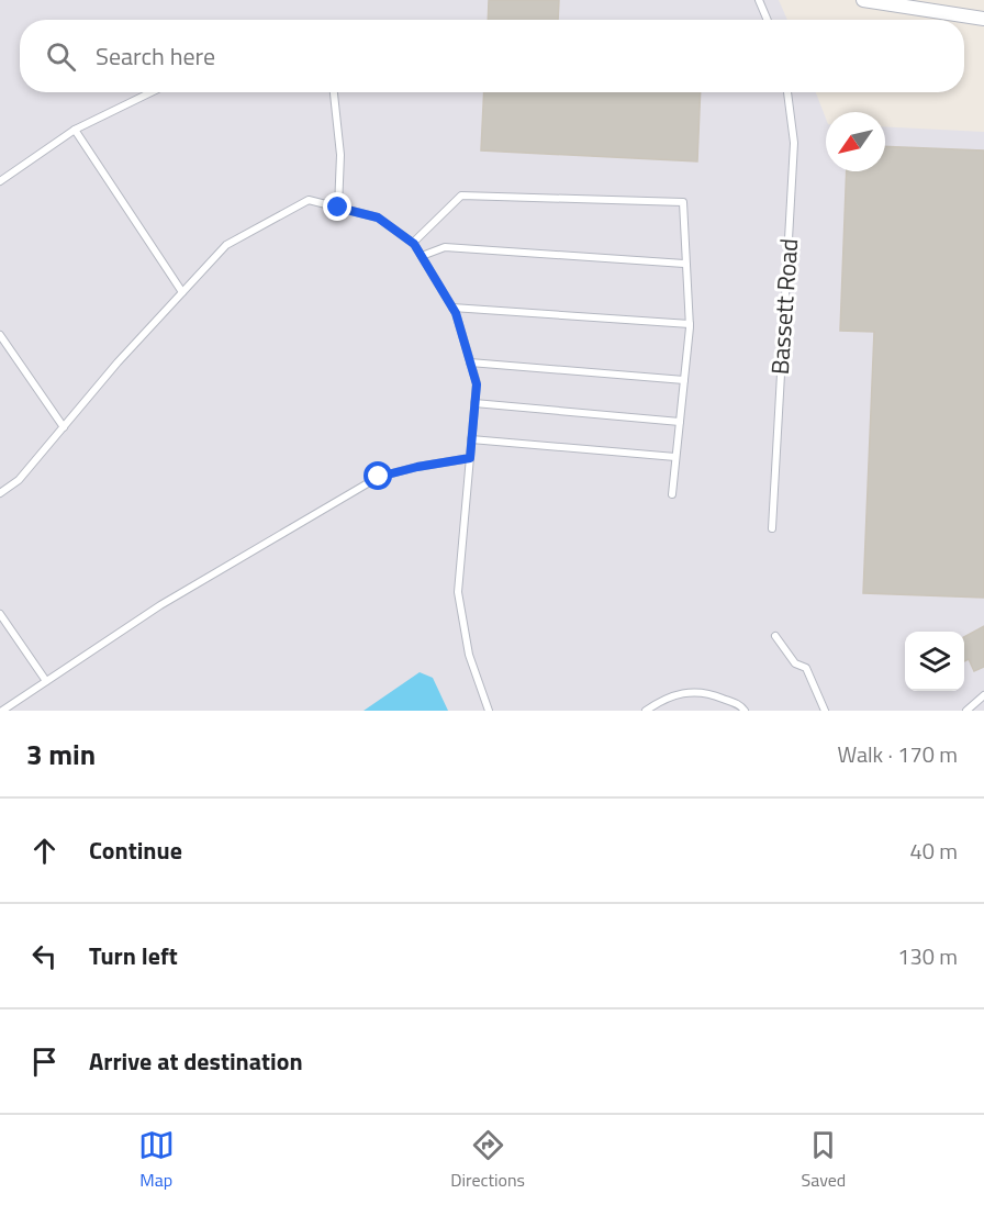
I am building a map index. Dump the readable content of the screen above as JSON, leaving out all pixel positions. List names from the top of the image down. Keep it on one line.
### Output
{"streets":{"lane":["Bassett Road"]},"north":"bottom left","page":{"search":"Search here","heading":["3 min","Walk · 170 m"],"list":[["Continue","40 m"],["Turn left","130 m"],"Arrive at destination"],"nav":["Map","Directions","Saved"]}}
